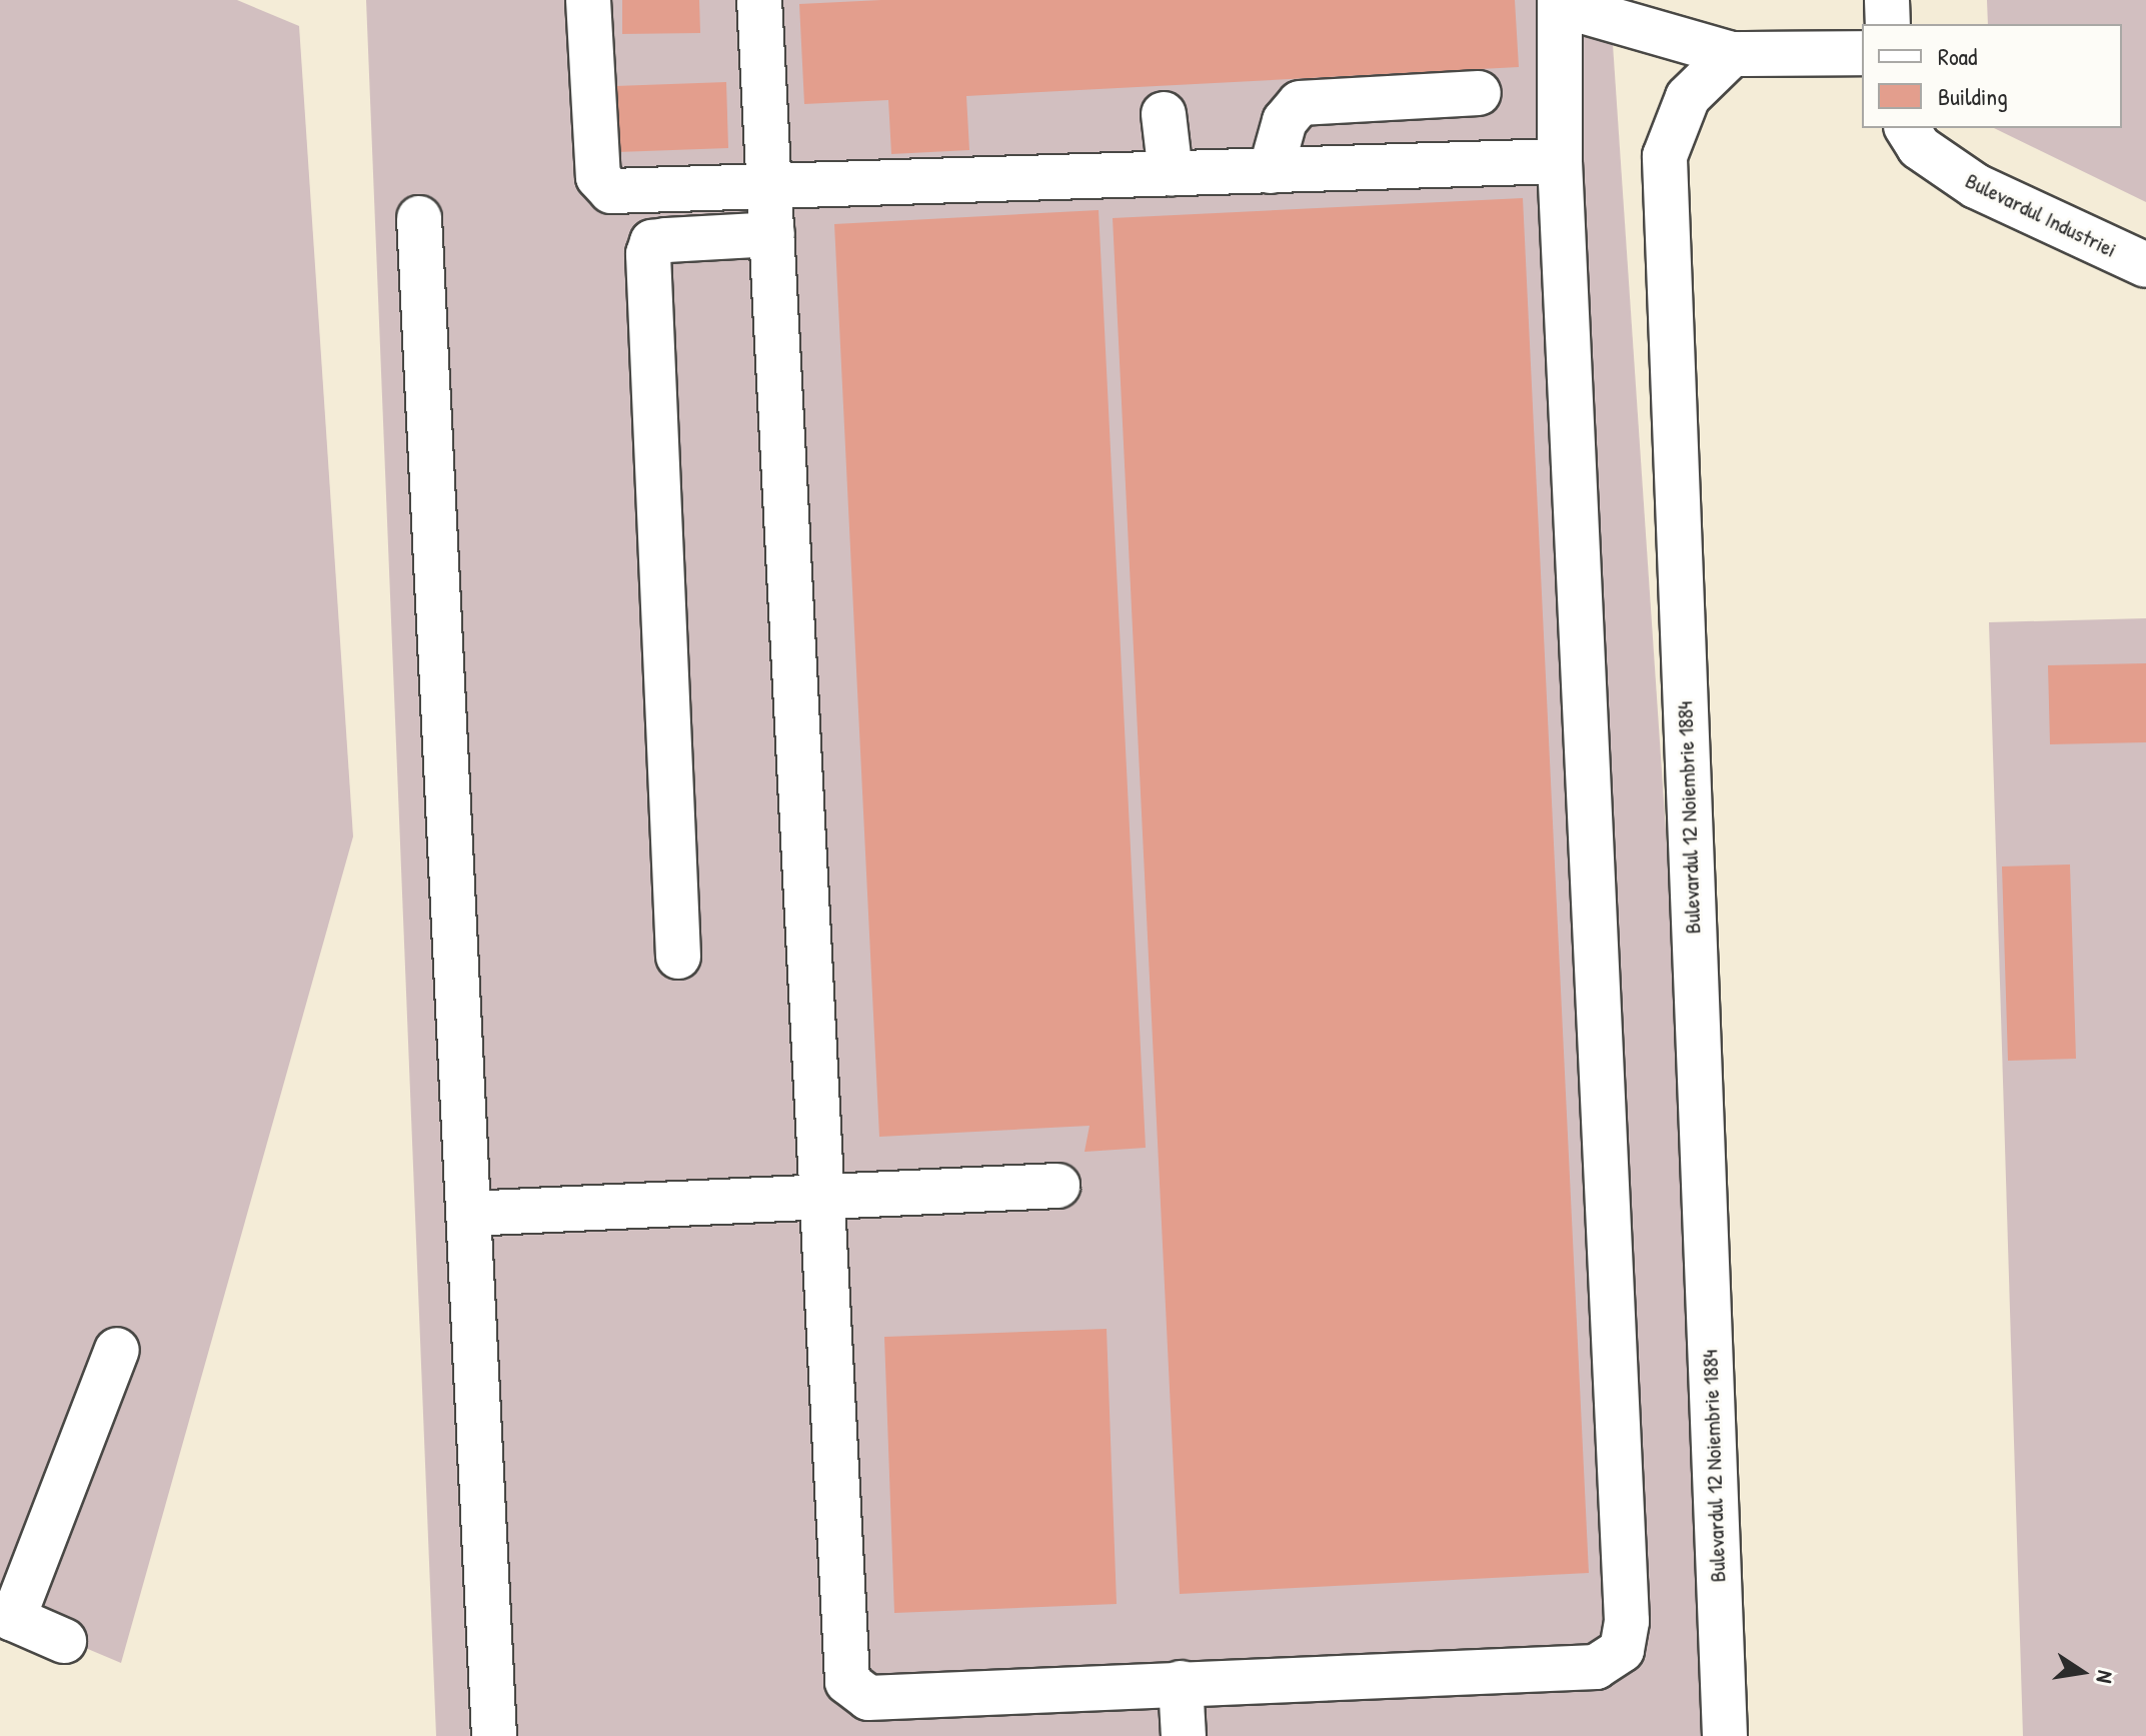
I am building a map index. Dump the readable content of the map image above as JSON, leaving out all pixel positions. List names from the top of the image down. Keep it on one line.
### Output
{"streets":{"street":["Bulevardul Industriei","Bulevardul 12 Noiembrie 1884"]},"legend":["Road","Building"],"north":"right"}
